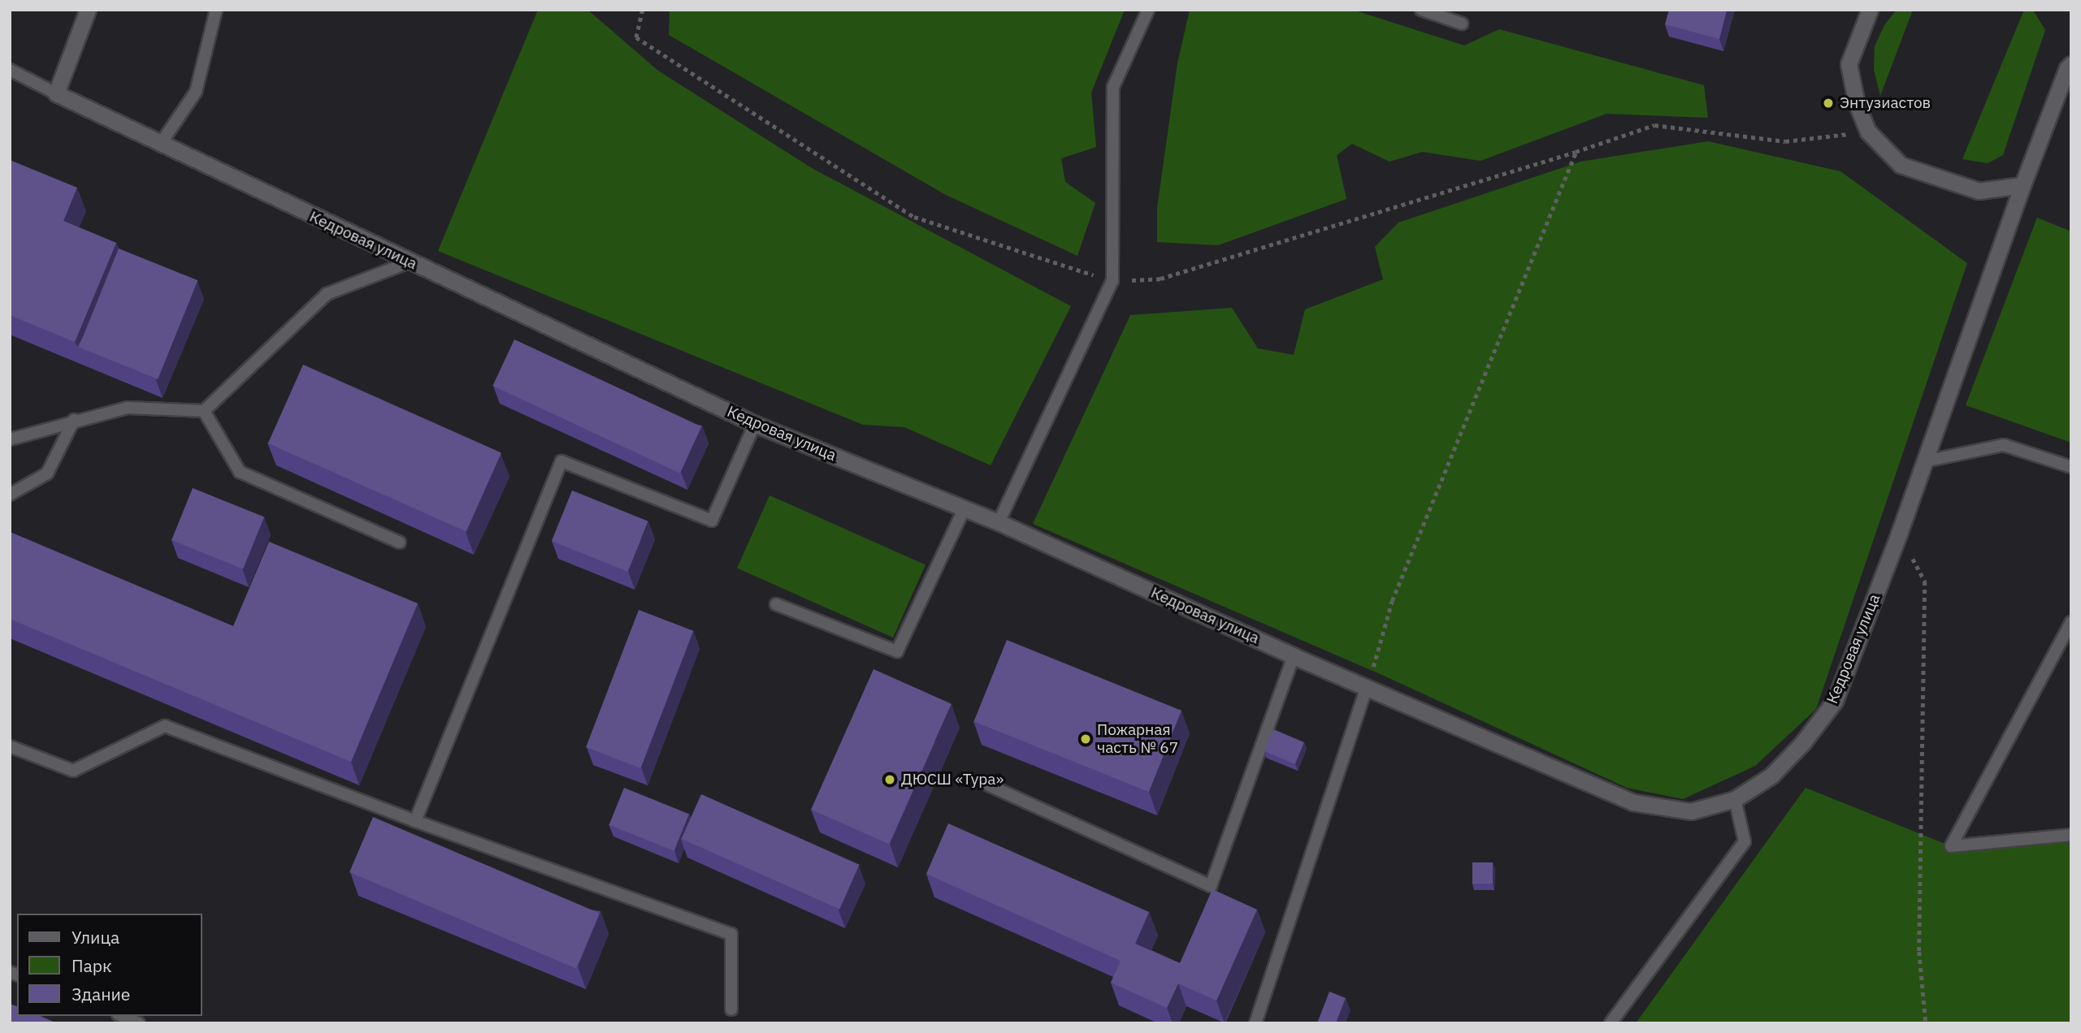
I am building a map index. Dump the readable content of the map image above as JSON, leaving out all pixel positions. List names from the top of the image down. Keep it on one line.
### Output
{"streets":{"street":["Кедровая улица"]},"places":["Энтузиастов","Пожарная часть № 67","ДЮСШ «Тура»"],"legend":["Улица","Парк","Здание"]}
